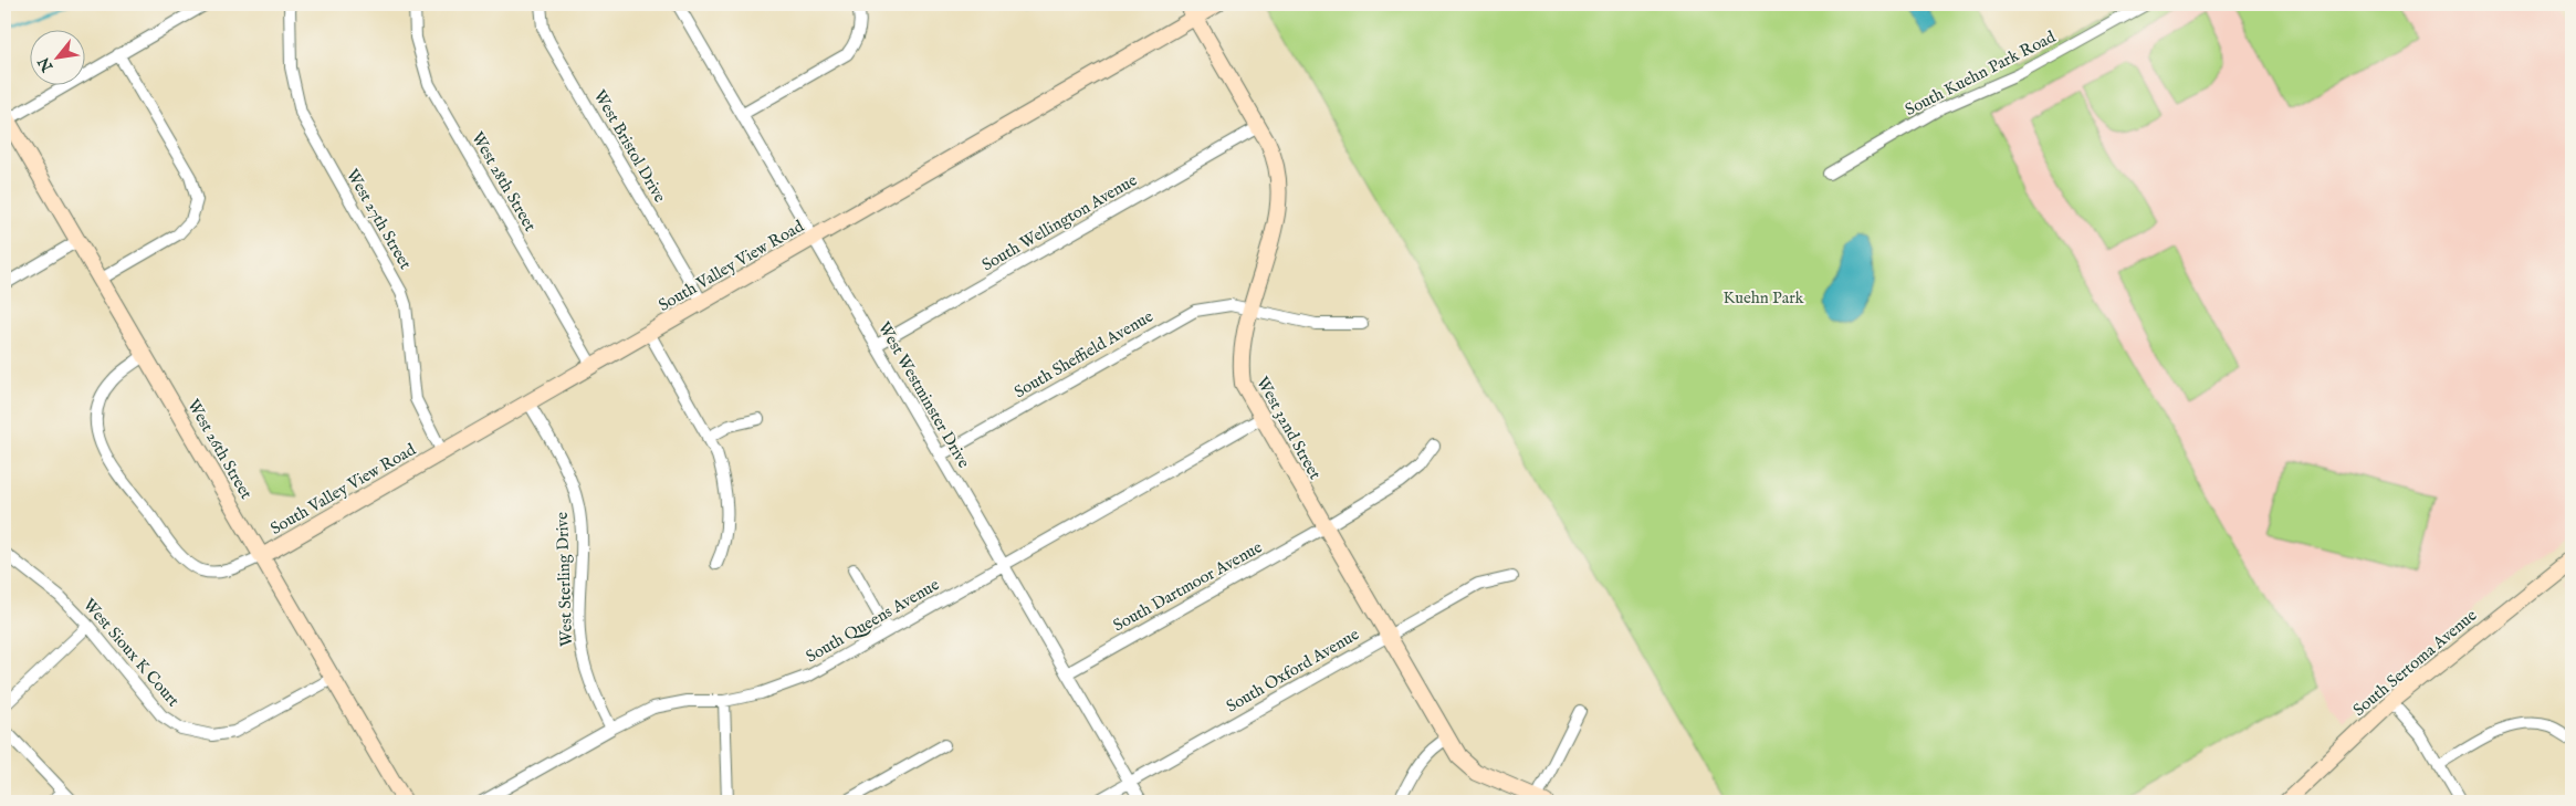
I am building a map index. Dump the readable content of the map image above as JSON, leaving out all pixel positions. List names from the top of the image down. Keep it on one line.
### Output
{"streets":{"street":["South Kuehn Park Road","West Bristol Drive","West 28th Street","West 27th Street","South Wellington Avenue","South Valley View Road","South Sheffield Avenue","West Westminster Drive","West 32nd Street","West 26th Street","West Sterling Drive","South Dartmoor Avenue","South Queens Avenue","West Sioux K Court","South Sertoma Avenue","South Oxford Avenue"]},"crossings":[["West Bristol Drive","South Valley View Road"],["West 28th Street","South Valley View Road"],["West 27th Street","South Valley View Road"],["South Wellington Avenue","West Westminster Drive"],["South Wellington Avenue","West 32nd Street"],["South Valley View Road","West Westminster Drive"],["South Valley View Road","West 32nd Street"],["South Valley View Road","West 26th Street"],["South Valley View Road","West Sterling Drive"],["South Sheffield Avenue","West Westminster Drive"],["South Sheffield Avenue","West 32nd Street"],["West Westminster Drive","South Dartmoor Avenue"],["West Westminster Drive","South Queens Avenue"],["West Westminster Drive","South Oxford Avenue"],["West 32nd Street","South Dartmoor Avenue"],["West 32nd Street","South Queens Avenue"],["West 32nd Street","South Oxford Avenue"],["West 26th Street","West Sioux K Court"],["West Sterling Drive","South Queens Avenue"]],"parks":["Kuehn Park"],"north":"bottom left"}
